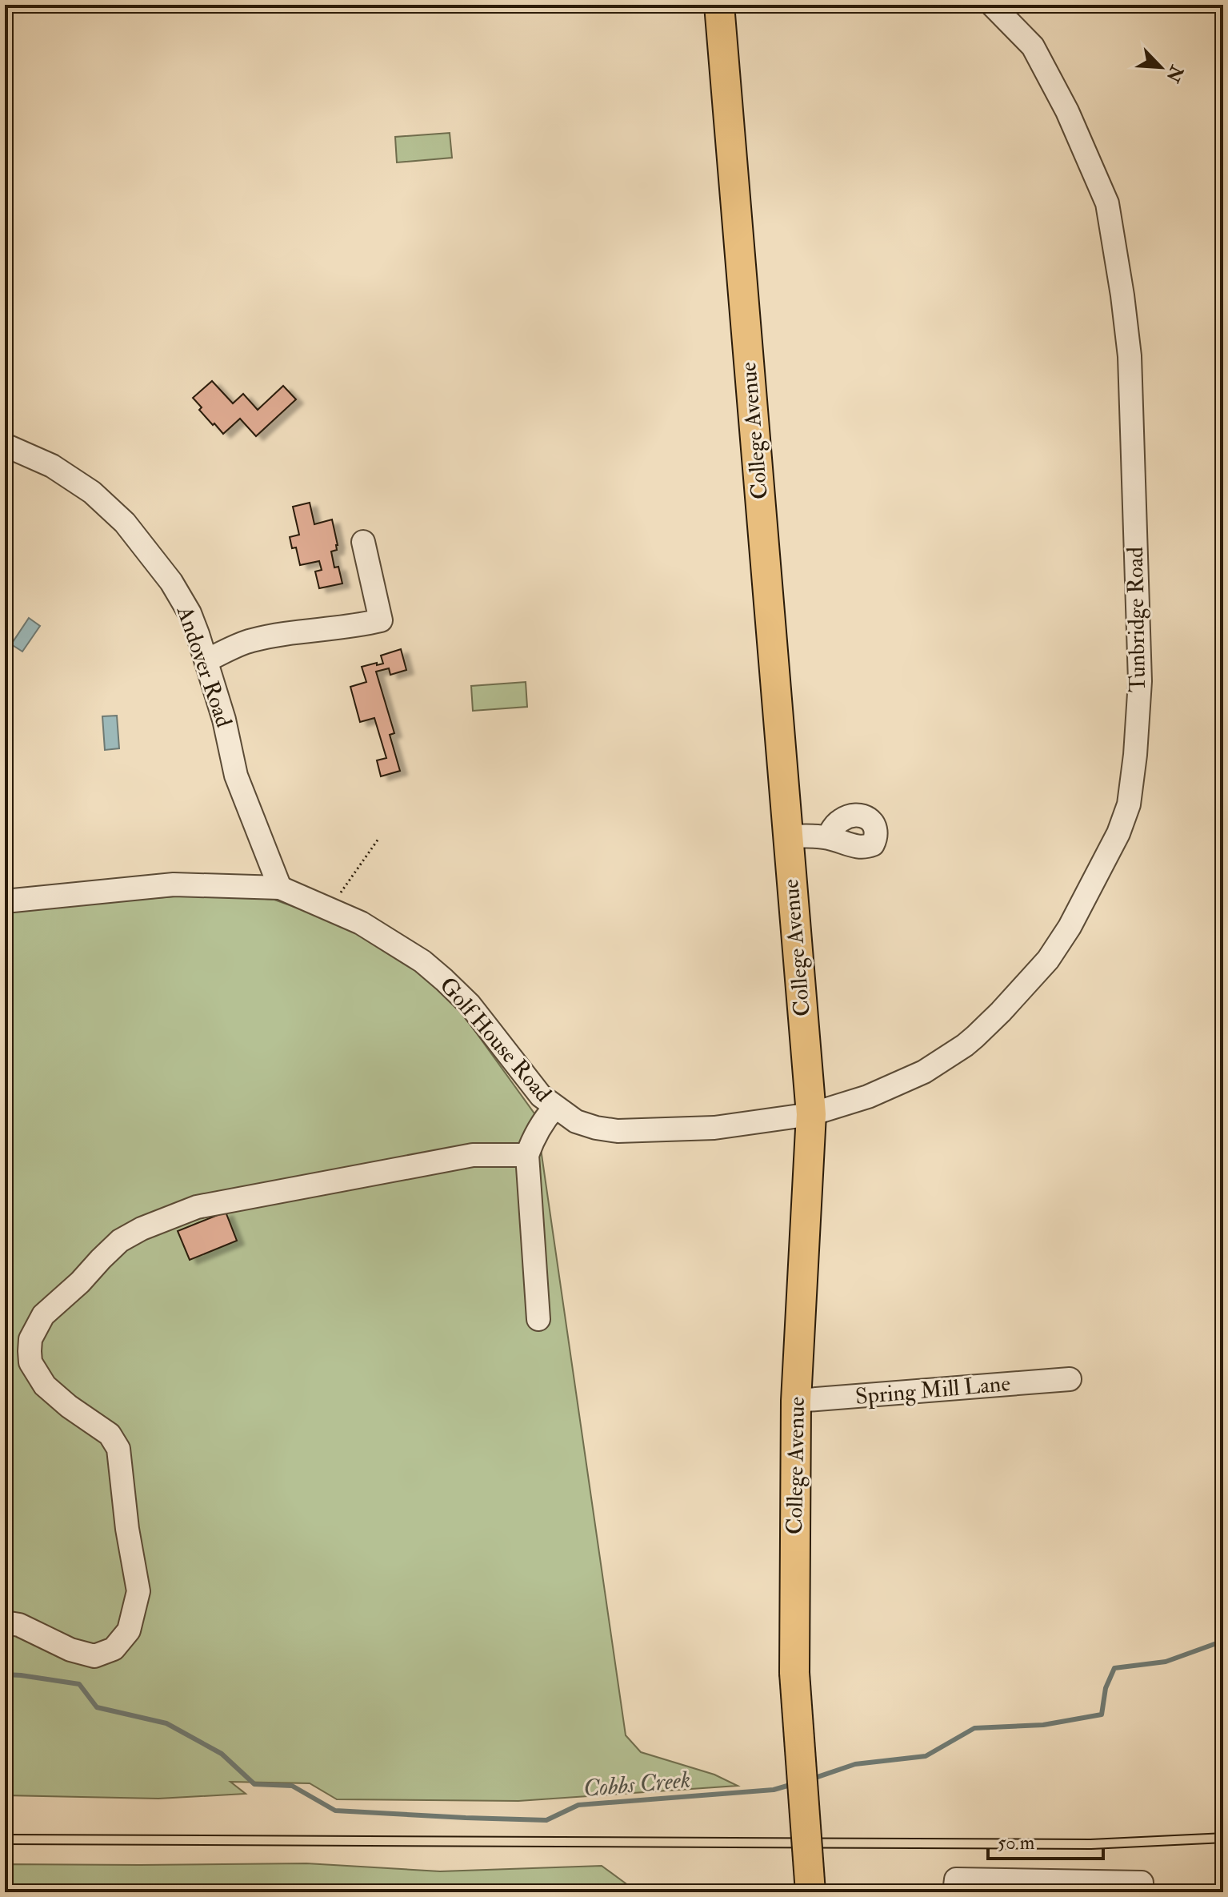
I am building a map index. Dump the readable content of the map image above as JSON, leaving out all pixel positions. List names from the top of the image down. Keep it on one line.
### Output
{"streets":{"main road":["College Avenue"],"street":["Tunbridge Road","Andover Road","Golf House Road","Spring Mill Lane"]},"crossings":[["College Avenue","Tunbridge Road"],["College Avenue","Golf House Road"],["College Avenue","Spring Mill Lane"],["Tunbridge Road","Golf House Road"],["Andover Road","Golf House Road"]],"water":["Cobbs Creek"],"scale_bar":"50 m","north":"bottom right"}
